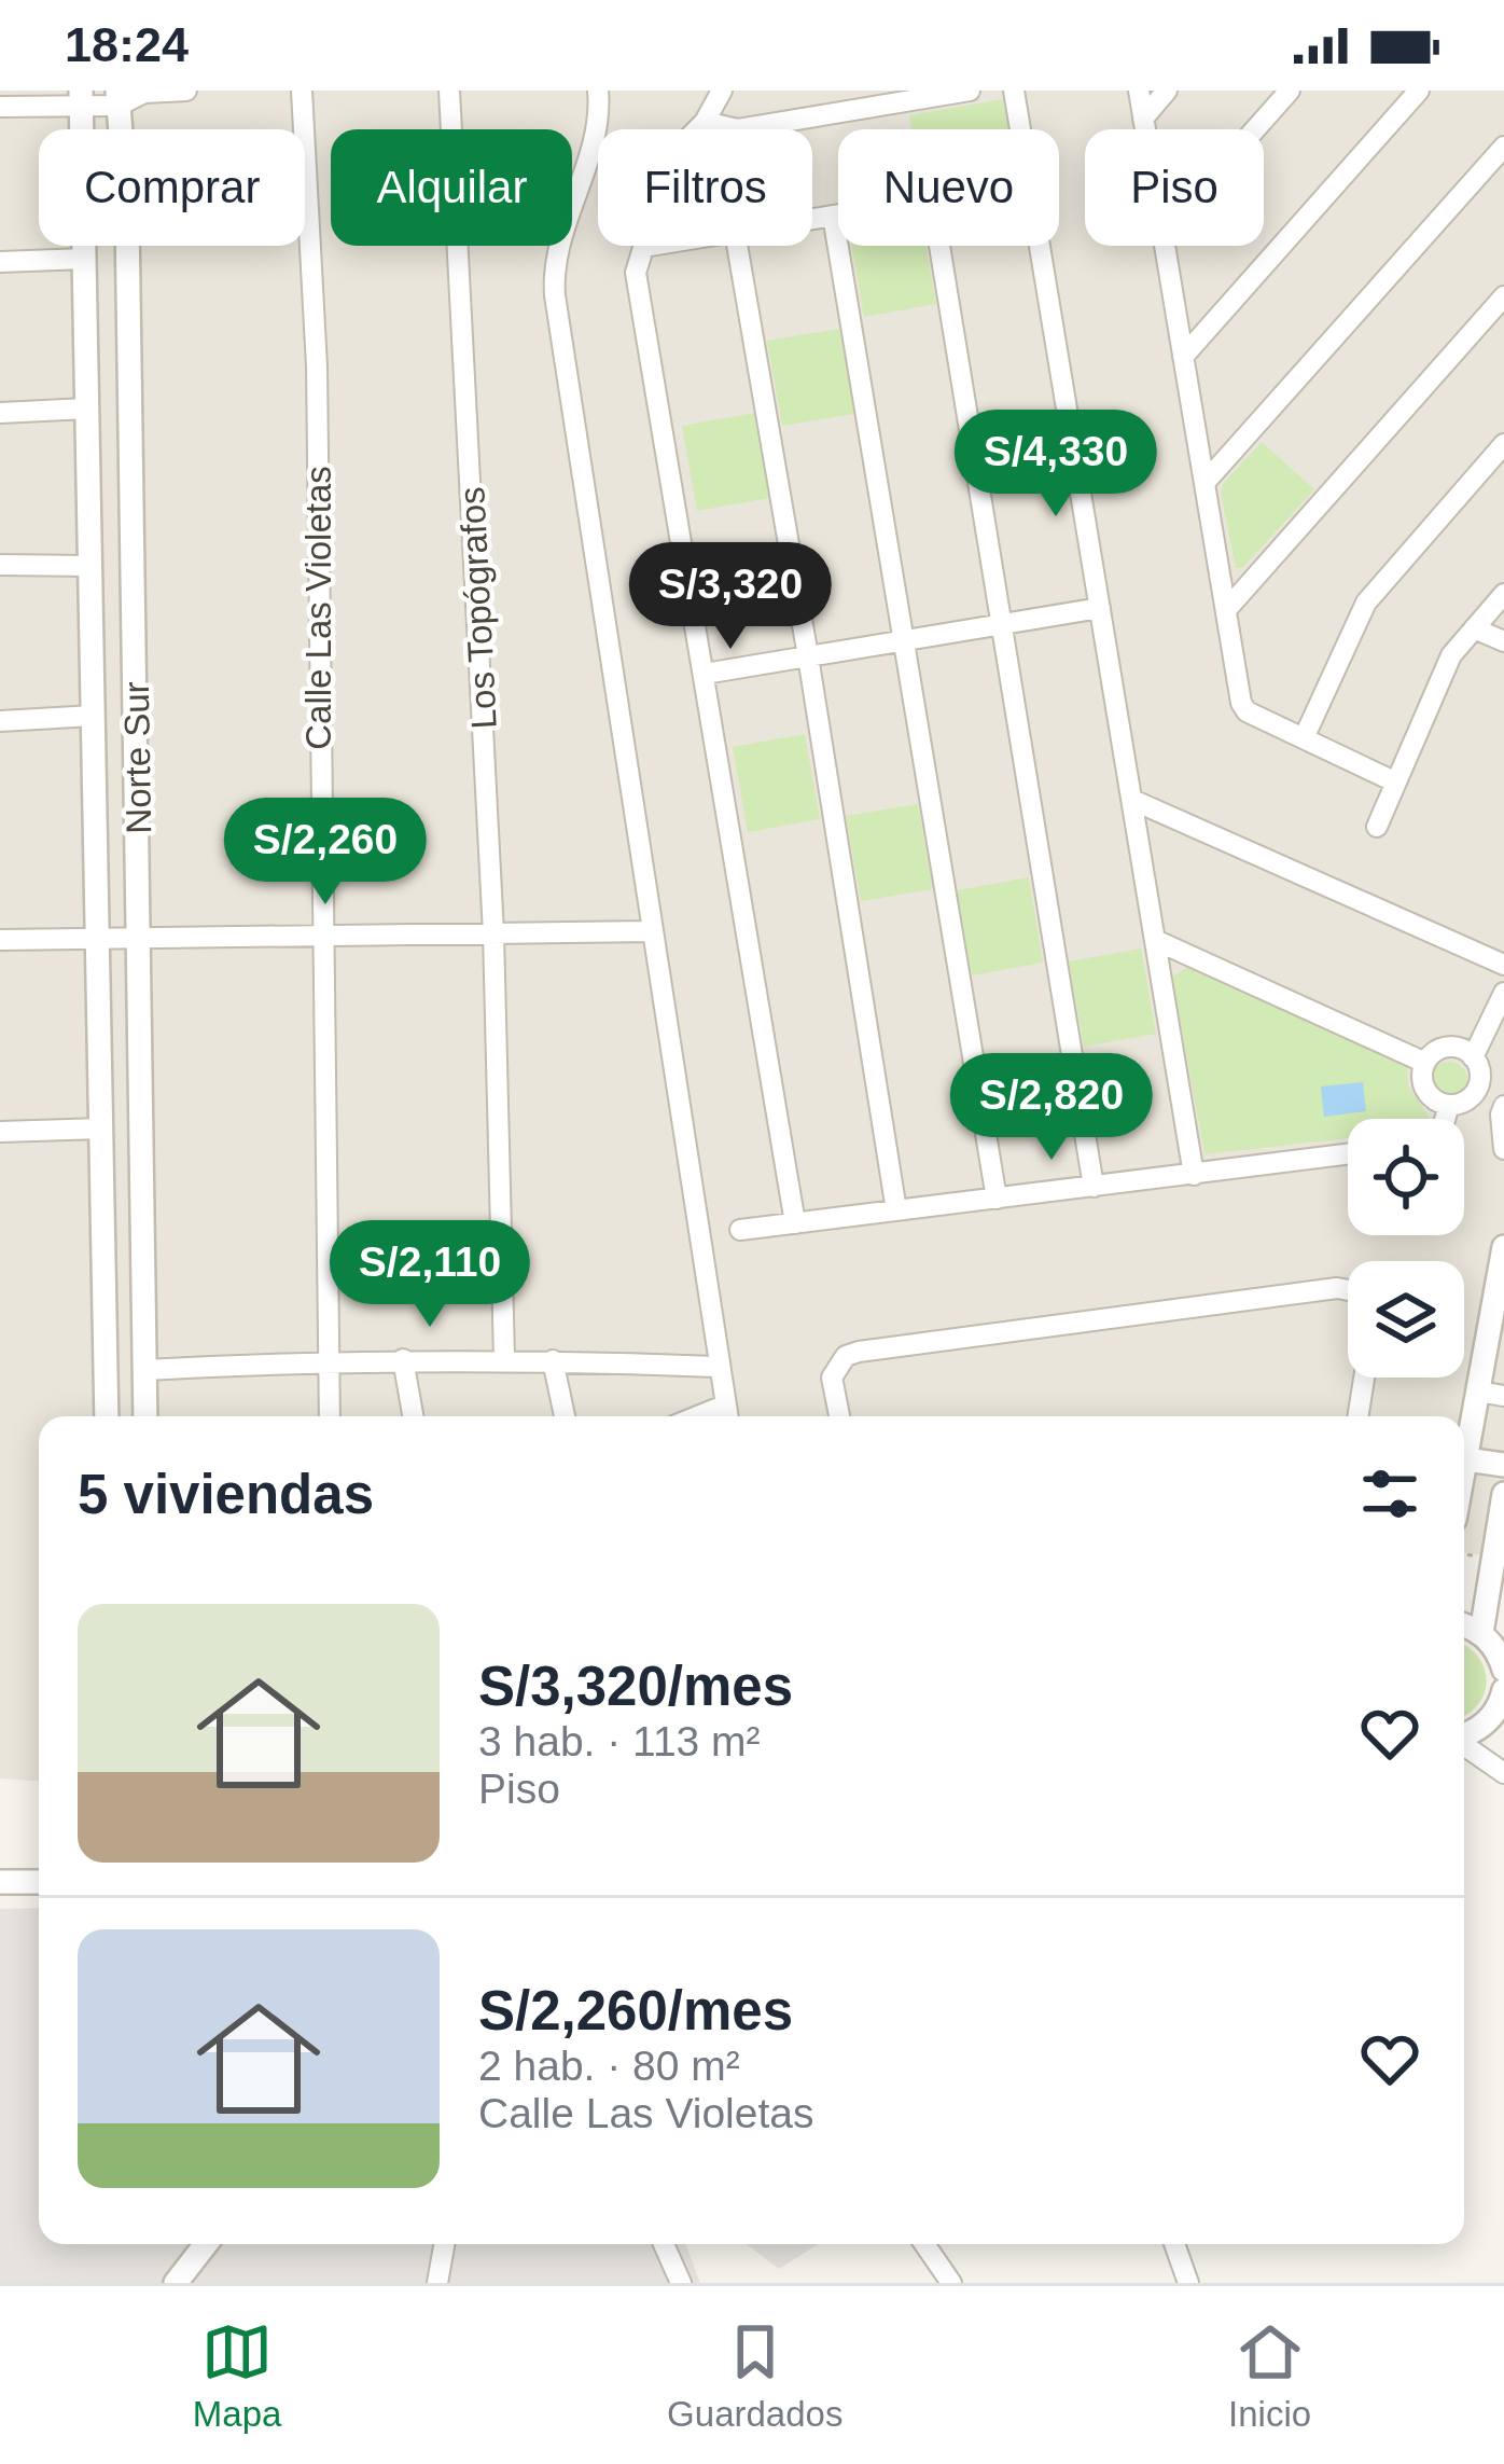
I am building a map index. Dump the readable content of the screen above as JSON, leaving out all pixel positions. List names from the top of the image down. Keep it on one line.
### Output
{"streets":{"street":["Calle Las Violetas","Los Topógrafos","Norte Sur"]},"page":{"status":"18:24","chip":["Comprar","Alquilar","Filtros","Nuevo","Piso"],"price":["S/4,330","S/3,320","S/2,260","S/2,820","S/2,110"],"heading":"5 viviendas","list":[{"name":"S/3,320/mes","note":"3 hab. · 113 m² · Piso"},{"name":"S/2,260/mes","note":"2 hab. · 80 m² · Calle Las Violetas"}],"tabs":["Mapa","Guardados","Inicio"]}}
